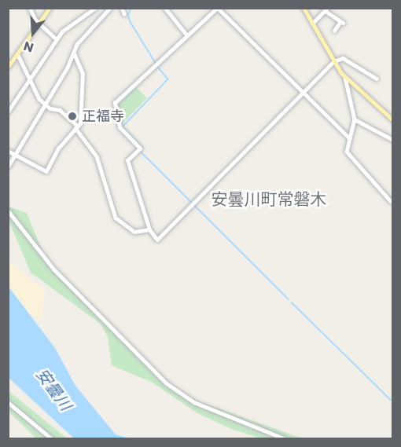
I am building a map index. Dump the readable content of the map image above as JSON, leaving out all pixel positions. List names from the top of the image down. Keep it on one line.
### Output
{"districts":["安曇川町常磐木"],"water":["安曇川"],"places":["正福寺"],"north":"bottom"}
